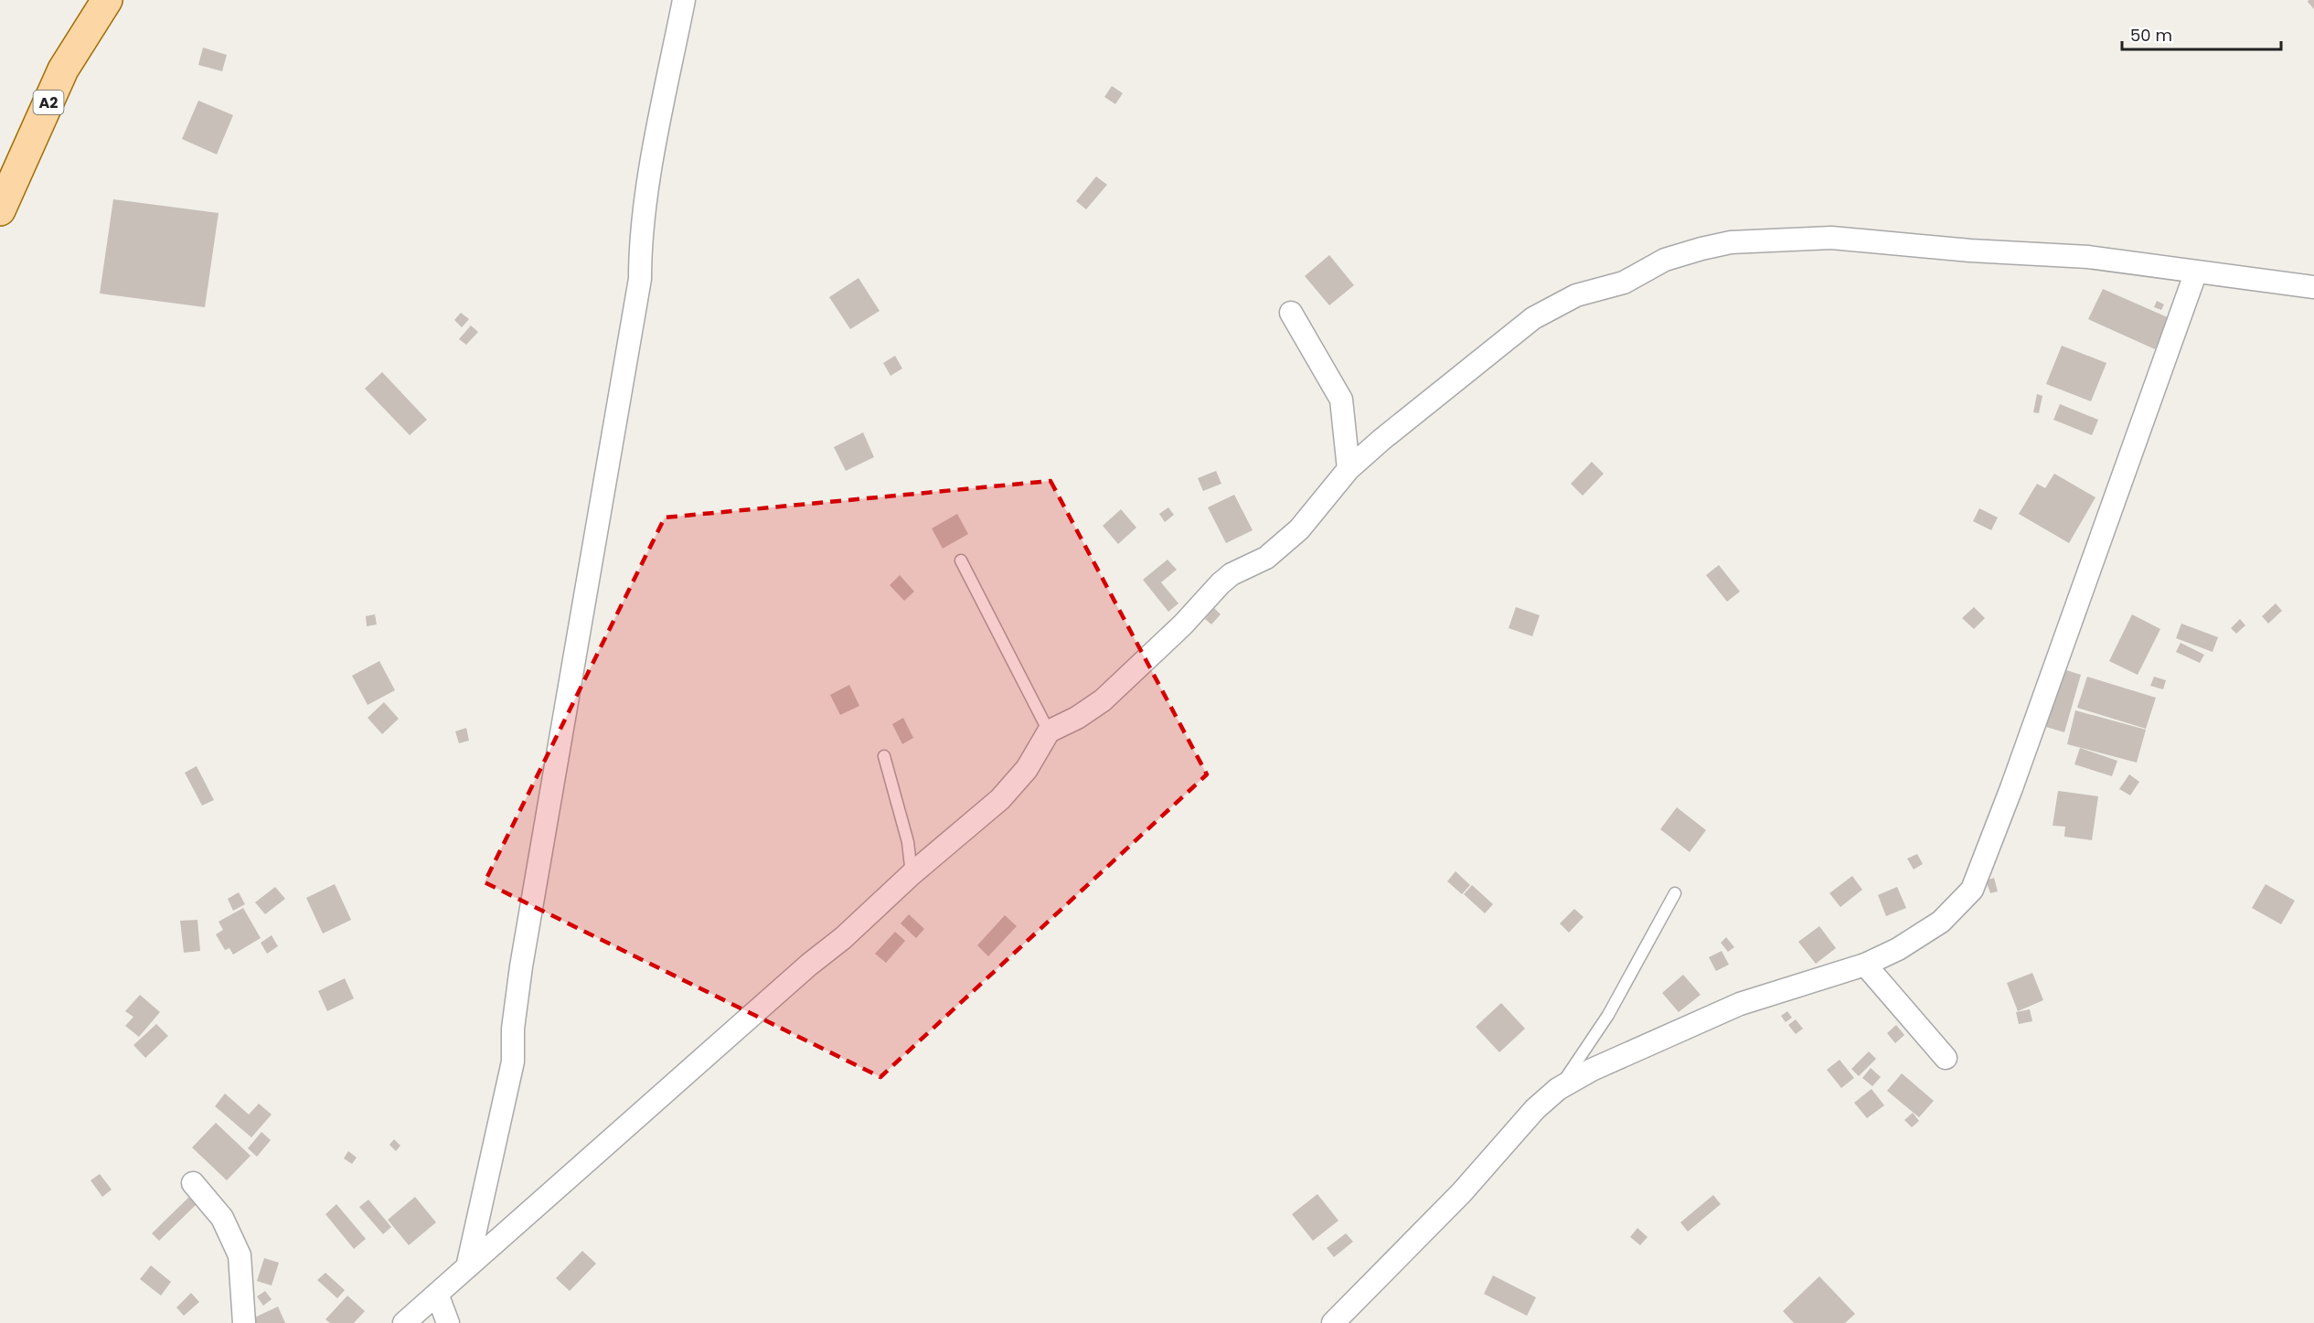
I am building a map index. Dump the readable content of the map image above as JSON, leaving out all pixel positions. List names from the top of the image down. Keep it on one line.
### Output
{"streets":{"main road":["A2"]},"scale_bar":"50 m"}
